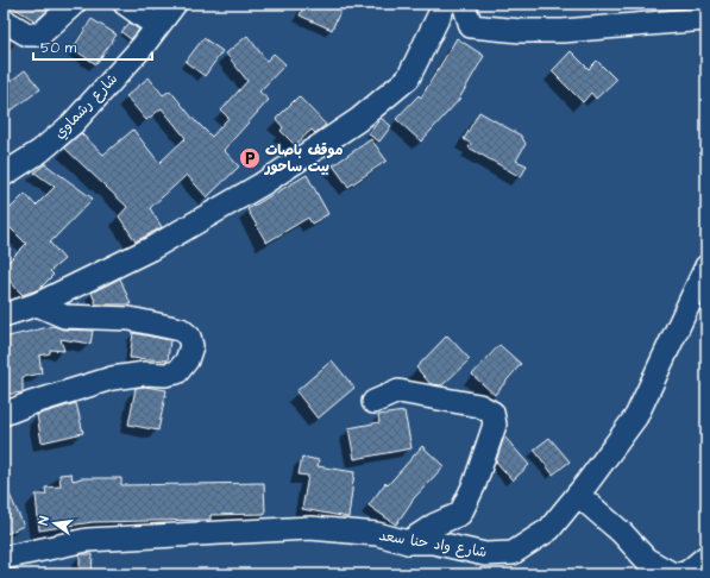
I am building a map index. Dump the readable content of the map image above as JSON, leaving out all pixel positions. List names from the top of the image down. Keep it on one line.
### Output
{"streets":{"street":["شارع رشماوي","شارع واد حنا سعد"]},"places":{"parking":["موقف باصات بيت ساحور"]},"scale_bar":"50 m","north":"left"}
